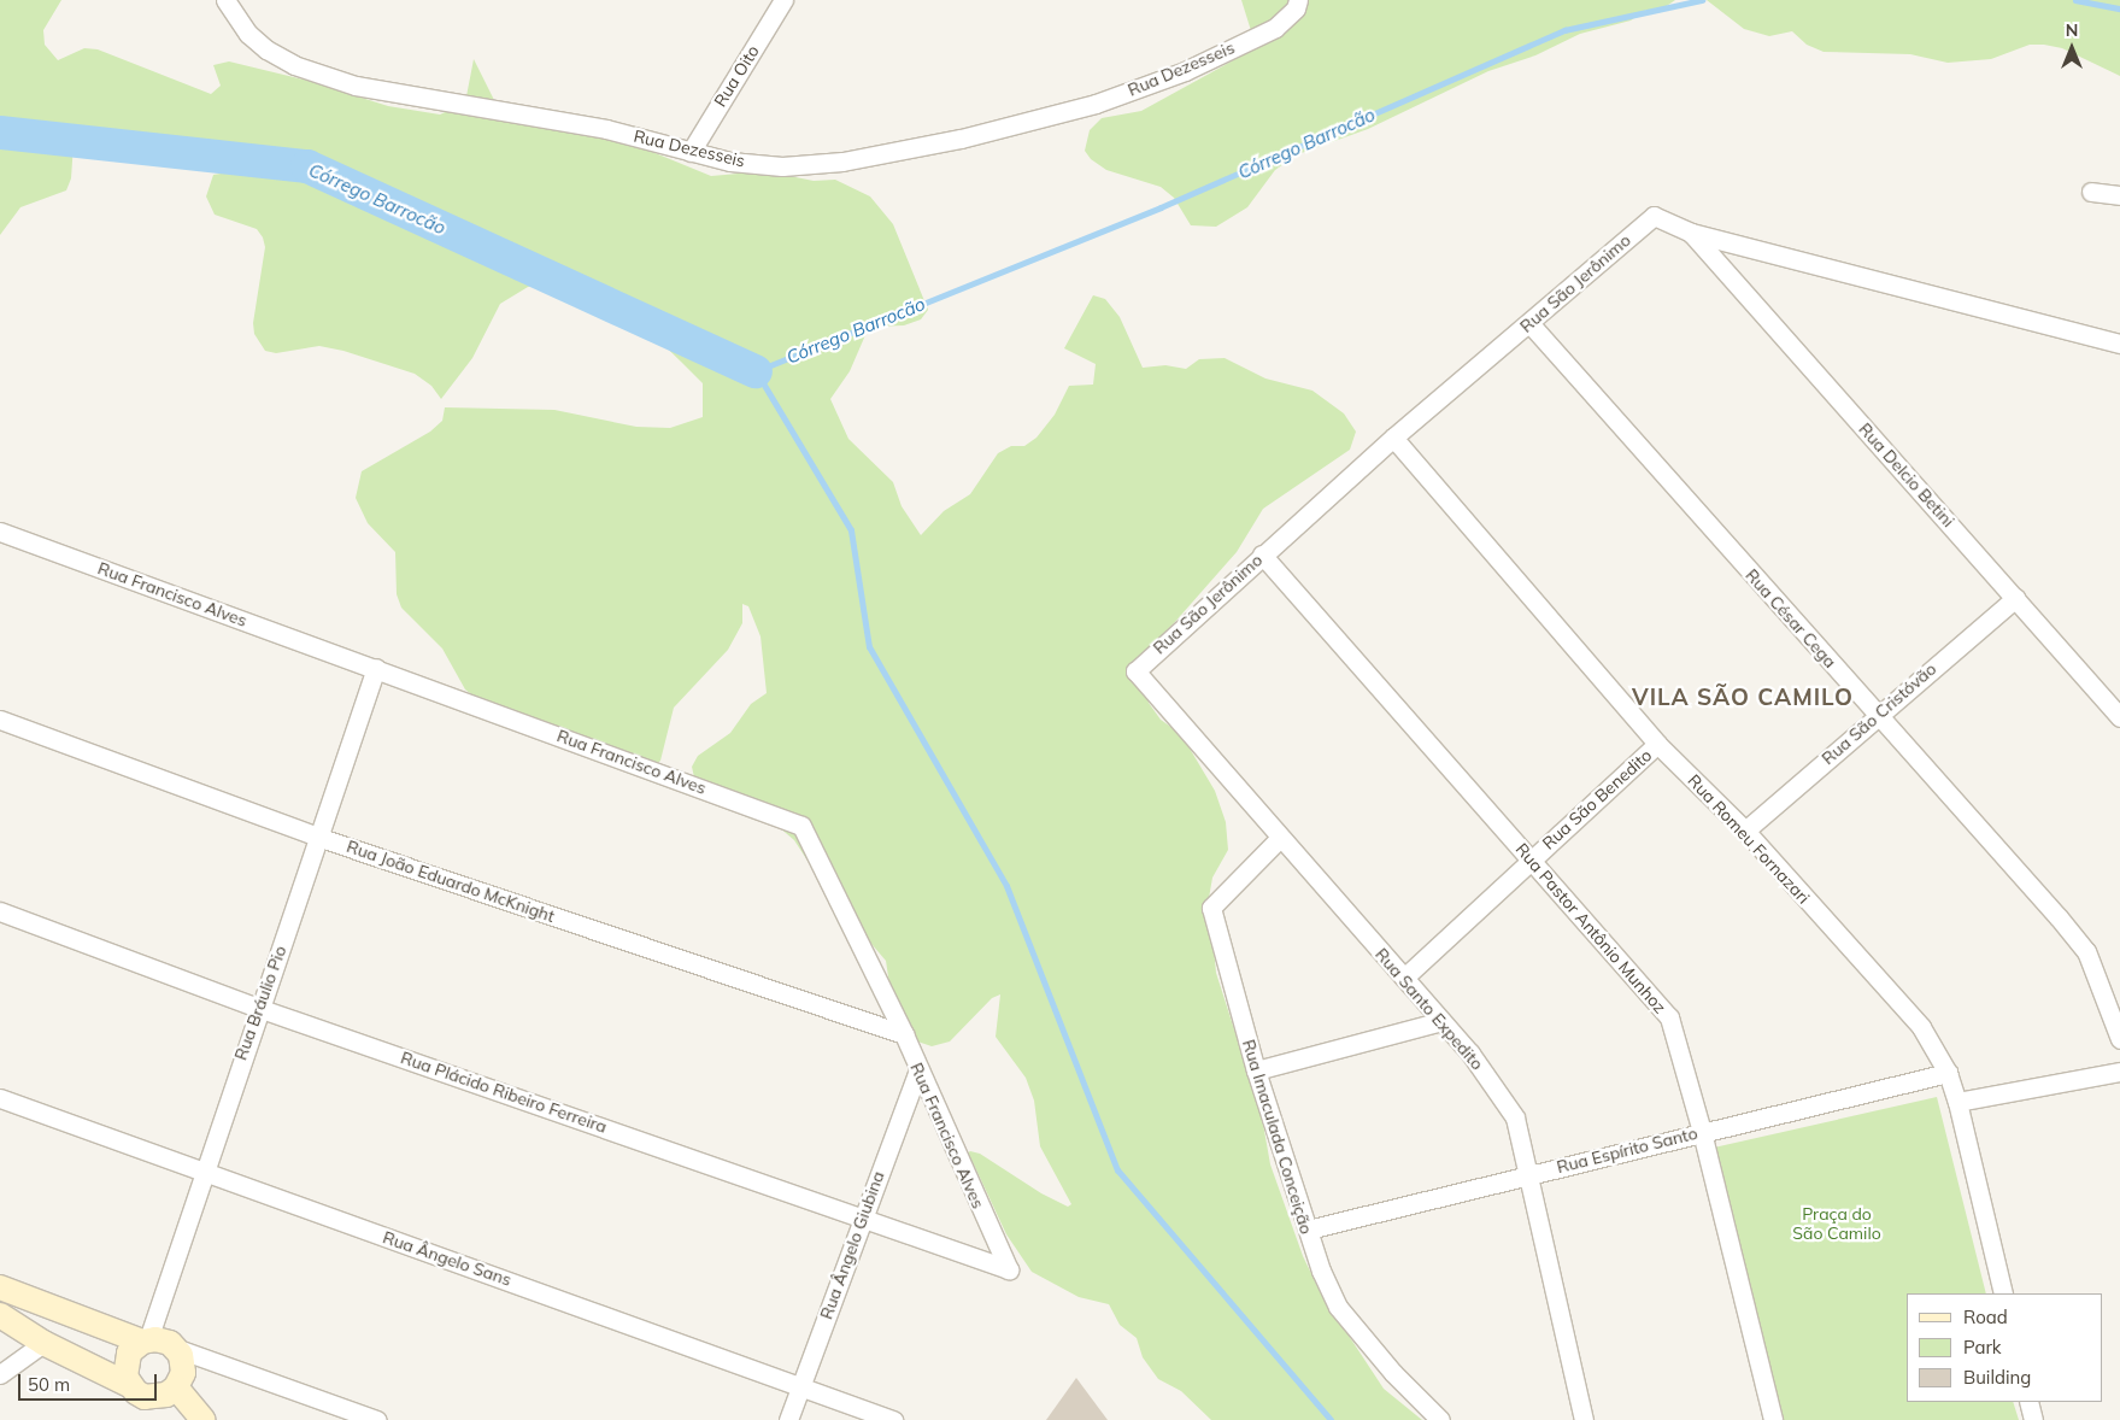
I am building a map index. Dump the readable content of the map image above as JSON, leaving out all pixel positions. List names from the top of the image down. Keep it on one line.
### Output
{"streets":{"street":["Rua Dezesseis","Rua Oito","Rua São Jerônimo","Rua Delcio Betini","Rua Francisco Alves","Rua César Cega","Rua São Cristóvão","Rua São Benedito","Rua Romeu Fornazari","Rua João Eduardo McKnight","Rua Pastor Antônio Munhoz","Rua Bráulio Pio","Rua Santo Expedito","Rua Plácido Ribeiro Ferreira","Rua Imaculada Conceição","Rua Espírito Santo","Rua Ângelo Giubina","Rua Ângelo Sans"]},"crossings":[["Rua Dezesseis","Rua Oito"],["Rua São Jerônimo","Rua Delcio Betini"],["Rua São Jerônimo","Rua César Cega"],["Rua São Jerônimo","Rua Romeu Fornazari"],["Rua São Jerônimo","Rua Pastor Antônio Munhoz"],["Rua São Jerônimo","Rua Santo Expedito"],["Rua Delcio Betini","Rua São Cristóvão"],["Rua Francisco Alves","Rua João Eduardo McKnight"],["Rua Francisco Alves","Rua Bráulio Pio"],["Rua Francisco Alves","Rua Plácido Ribeiro Ferreira"],["Rua Francisco Alves","Rua Ângelo Giubina"],["Rua César Cega","Rua São Cristóvão"],["Rua São Cristóvão","Rua Romeu Fornazari"],["Rua São Benedito","Rua Romeu Fornazari"],["Rua São Benedito","Rua Pastor Antônio Munhoz"],["Rua São Benedito","Rua Santo Expedito"],["Rua Romeu Fornazari","Rua Espírito Santo"],["Rua João Eduardo McKnight","Rua Bráulio Pio"],["Rua Pastor Antônio Munhoz","Rua Espírito Santo"],["Rua Bráulio Pio","Rua Plácido Ribeiro Ferreira"],["Rua Bráulio Pio","Rua Ângelo Sans"],["Rua Santo Expedito","Rua Imaculada Conceição"],["Rua Santo Expedito","Rua Espírito Santo"],["Rua Plácido Ribeiro Ferreira","Rua Ângelo Giubina"],["Rua Imaculada Conceição","Rua Espírito Santo"],["Rua Ângelo Giubina","Rua Ângelo Sans"]],"districts":["VILA SÃO CAMILO"],"water":["Córrego Barrocão"],"parks":["Praça do São Camilo"],"legend":["Road","Park","Building"],"scale_bar":"50 m","north":"top"}
